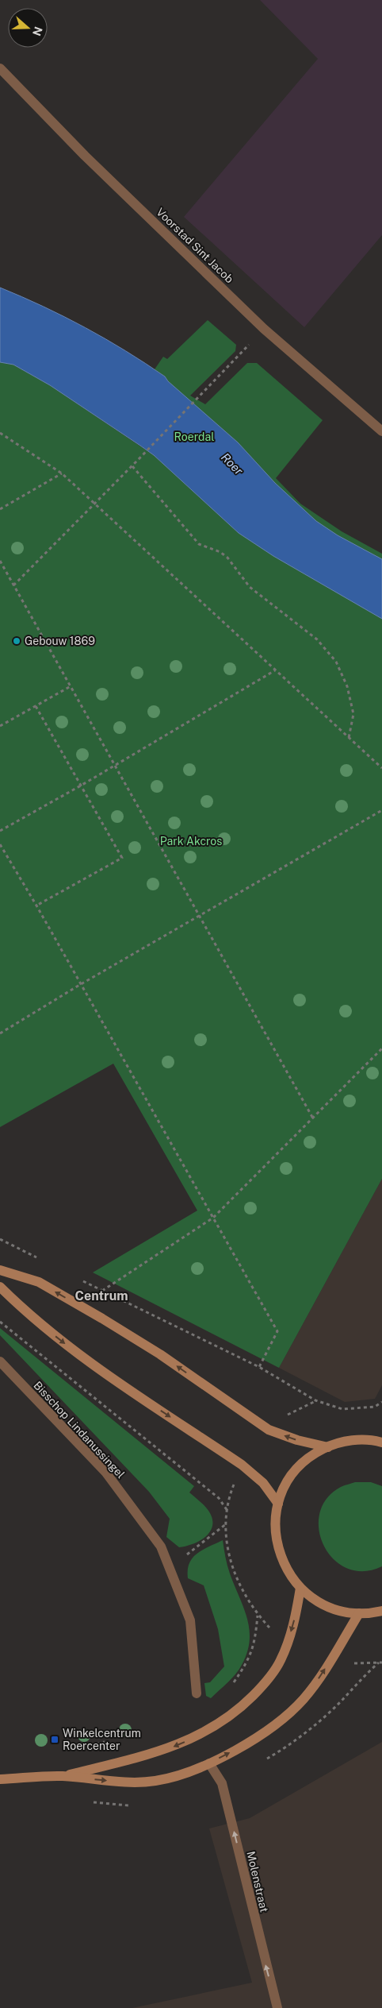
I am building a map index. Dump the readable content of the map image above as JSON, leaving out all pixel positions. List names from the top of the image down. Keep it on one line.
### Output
{"streets":{"street":["Voorstad Sint Jacob","Bisschop Lindanussingel","Molenstraat"]},"one_way":["Molenstraat"],"districts":["Centrum"],"water":["Roer"],"parks":["Roerdal","Park Akcros"],"places":{"other":["Gebouw 1869"],"transit":["Winkelcentrum Roercenter"]},"north":"right"}
